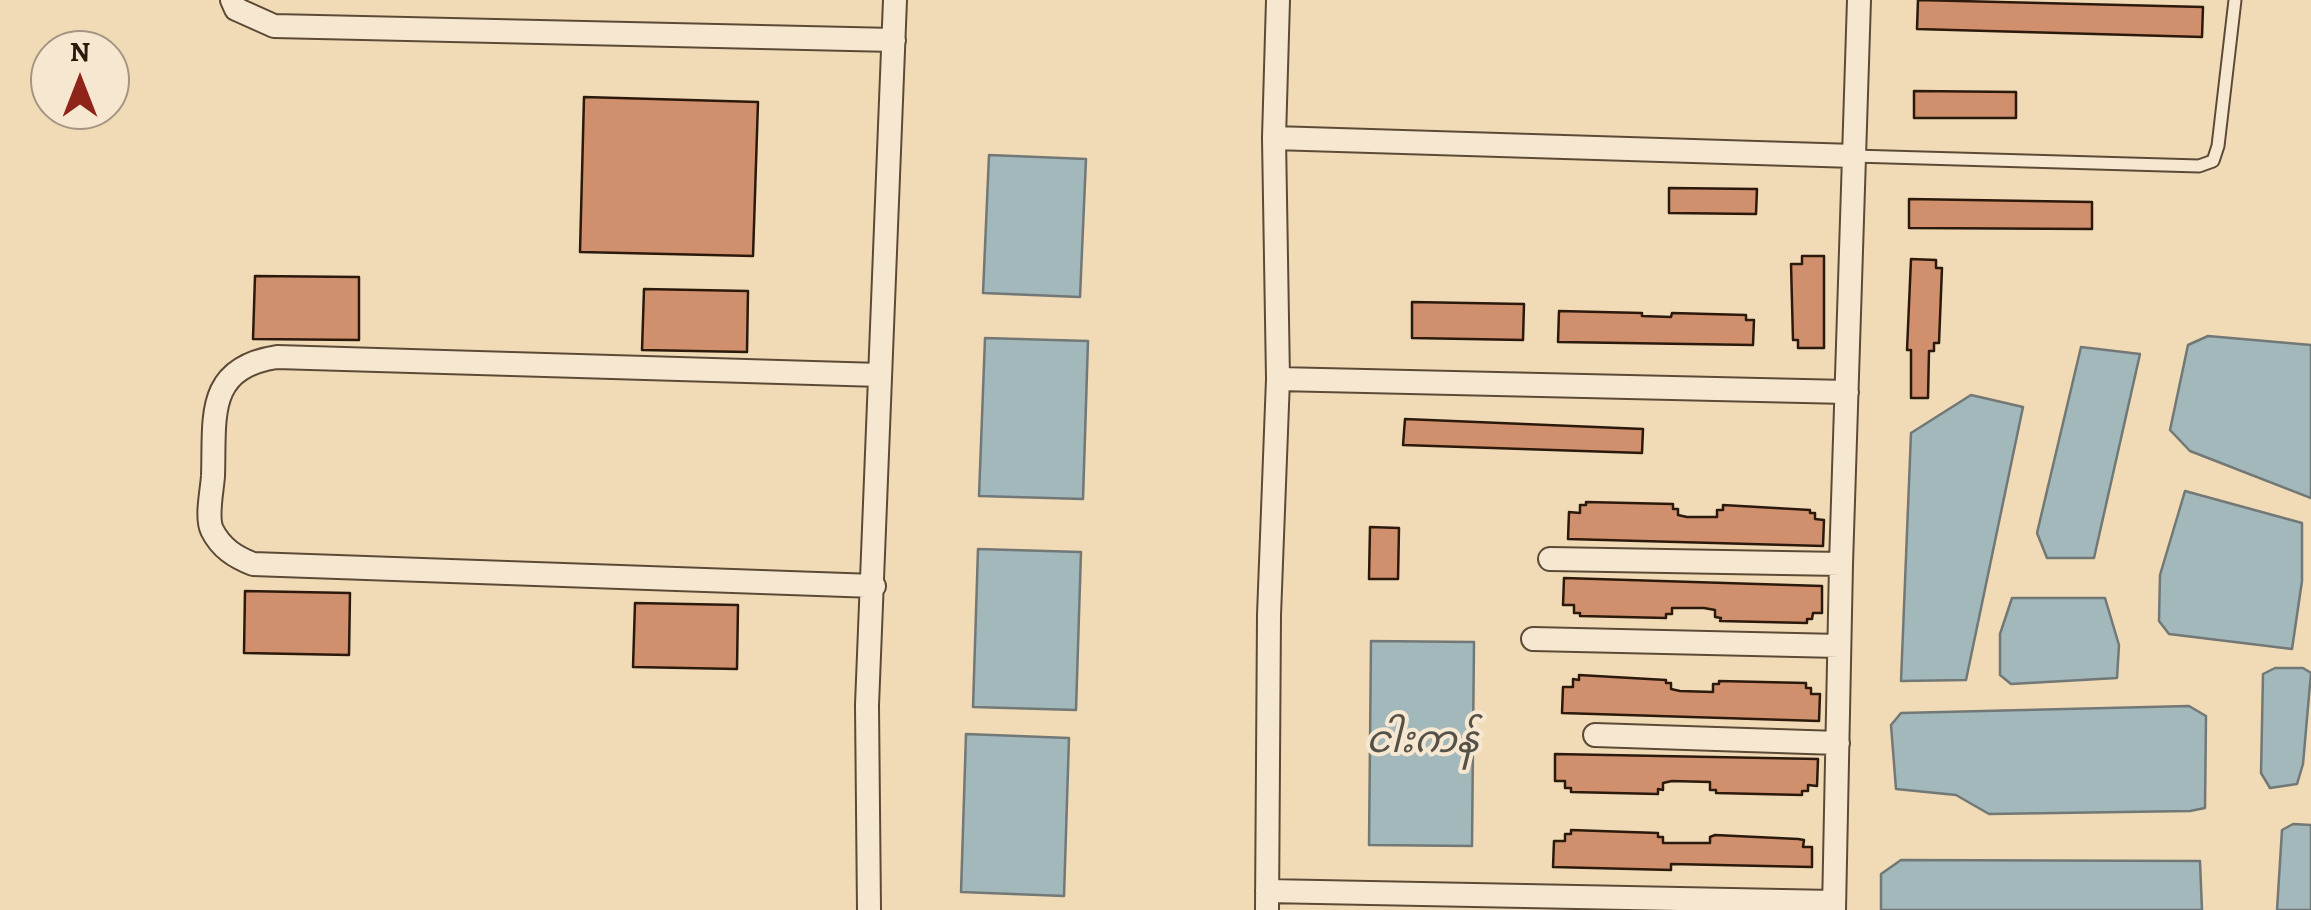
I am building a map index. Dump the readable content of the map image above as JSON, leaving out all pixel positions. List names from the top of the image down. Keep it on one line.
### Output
{"water":["ငါးကန်"],"north":"top"}
